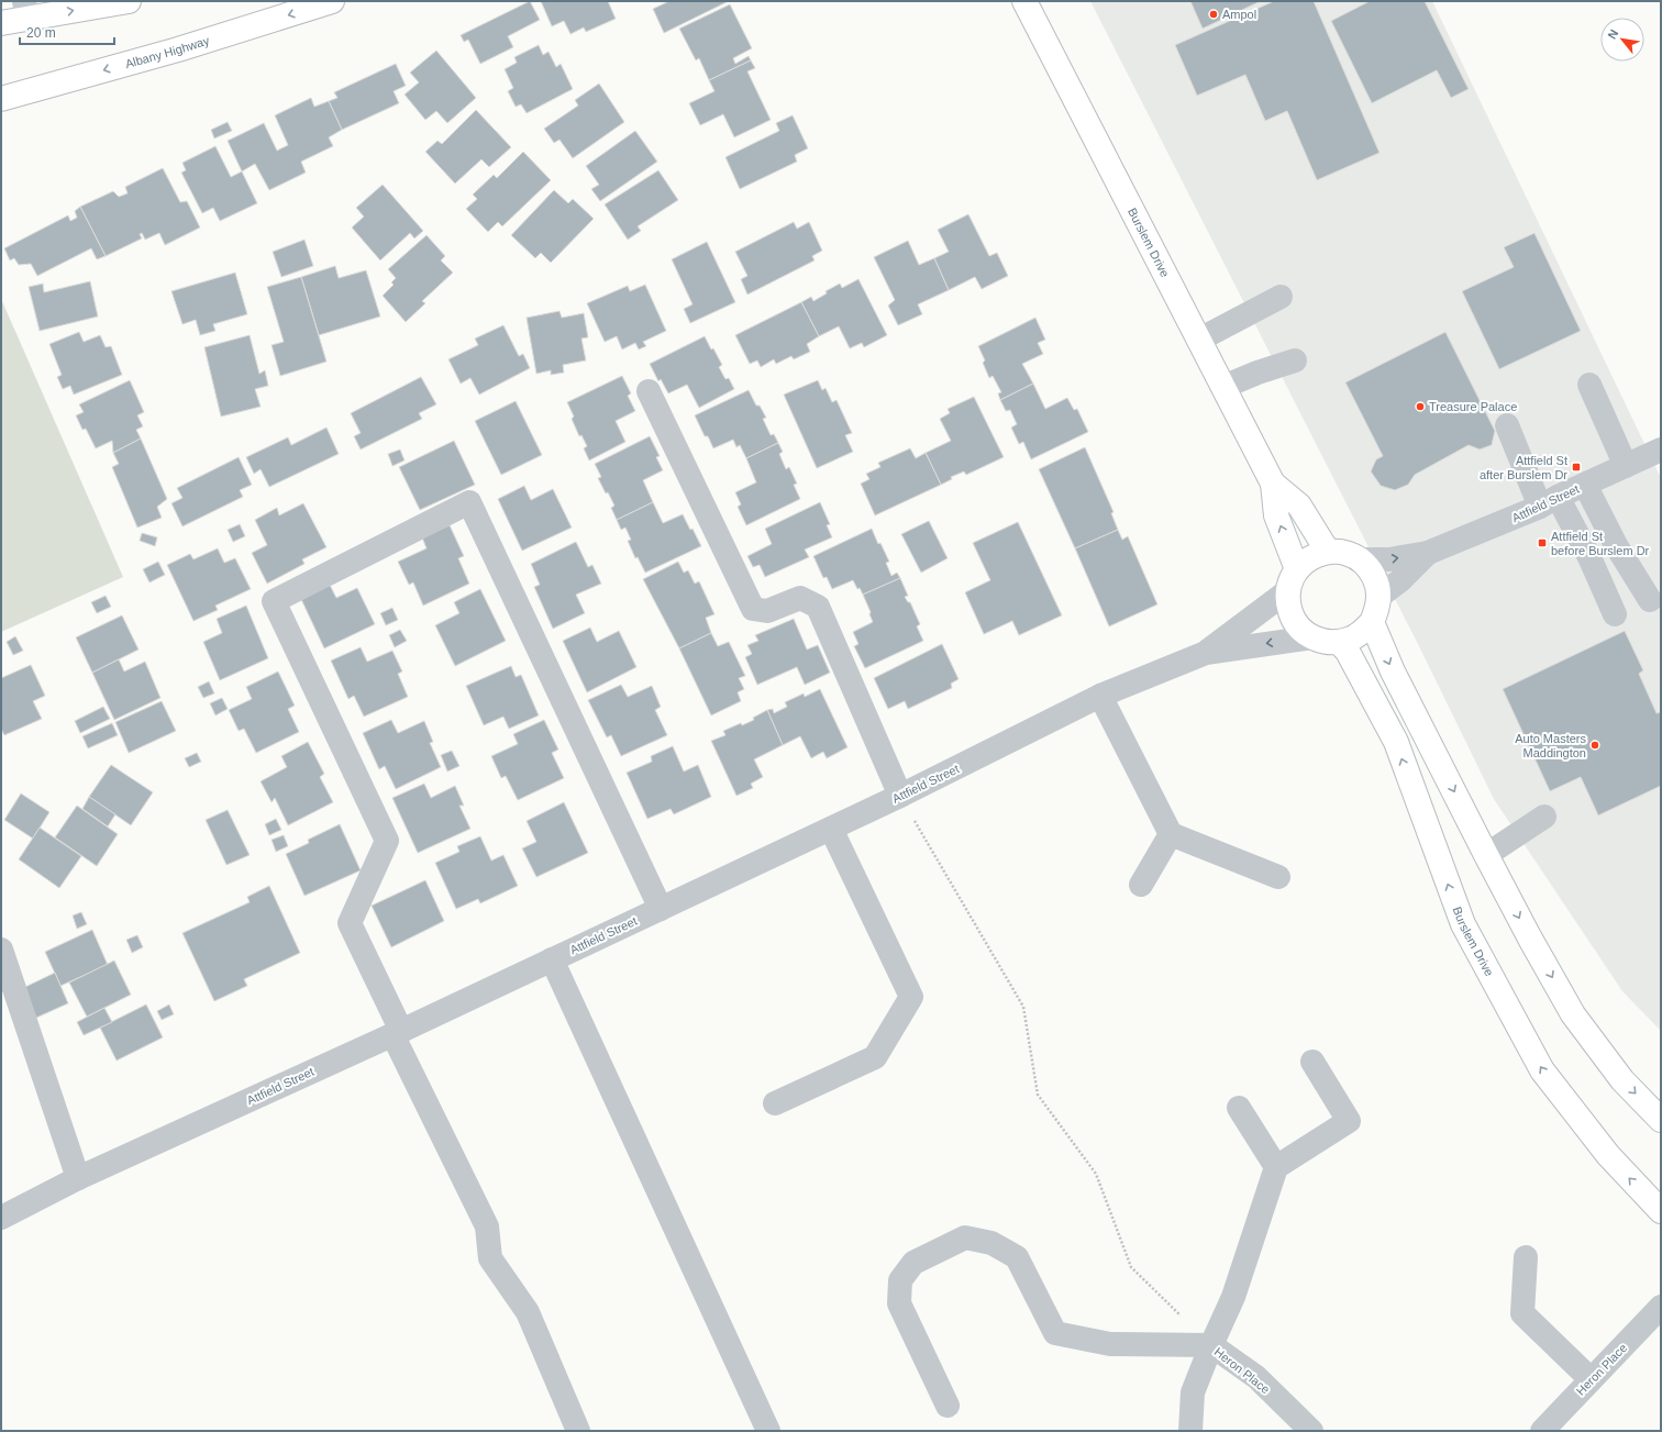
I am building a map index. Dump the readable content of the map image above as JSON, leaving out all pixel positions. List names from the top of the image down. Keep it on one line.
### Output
{"streets":{"main road":["Albany Highway","Burslem Drive"],"street":["Attfield Street","Heron Place"]},"crossings":[["Burslem Drive","Attfield Street"]],"places":{"other":["Ampol","Treasure Palace","Auto Masters Maddington"],"transit":["Attfield St after Burslem Dr","Attfield St before Burslem Dr"]},"scale_bar":"20 m","north":"top left"}
